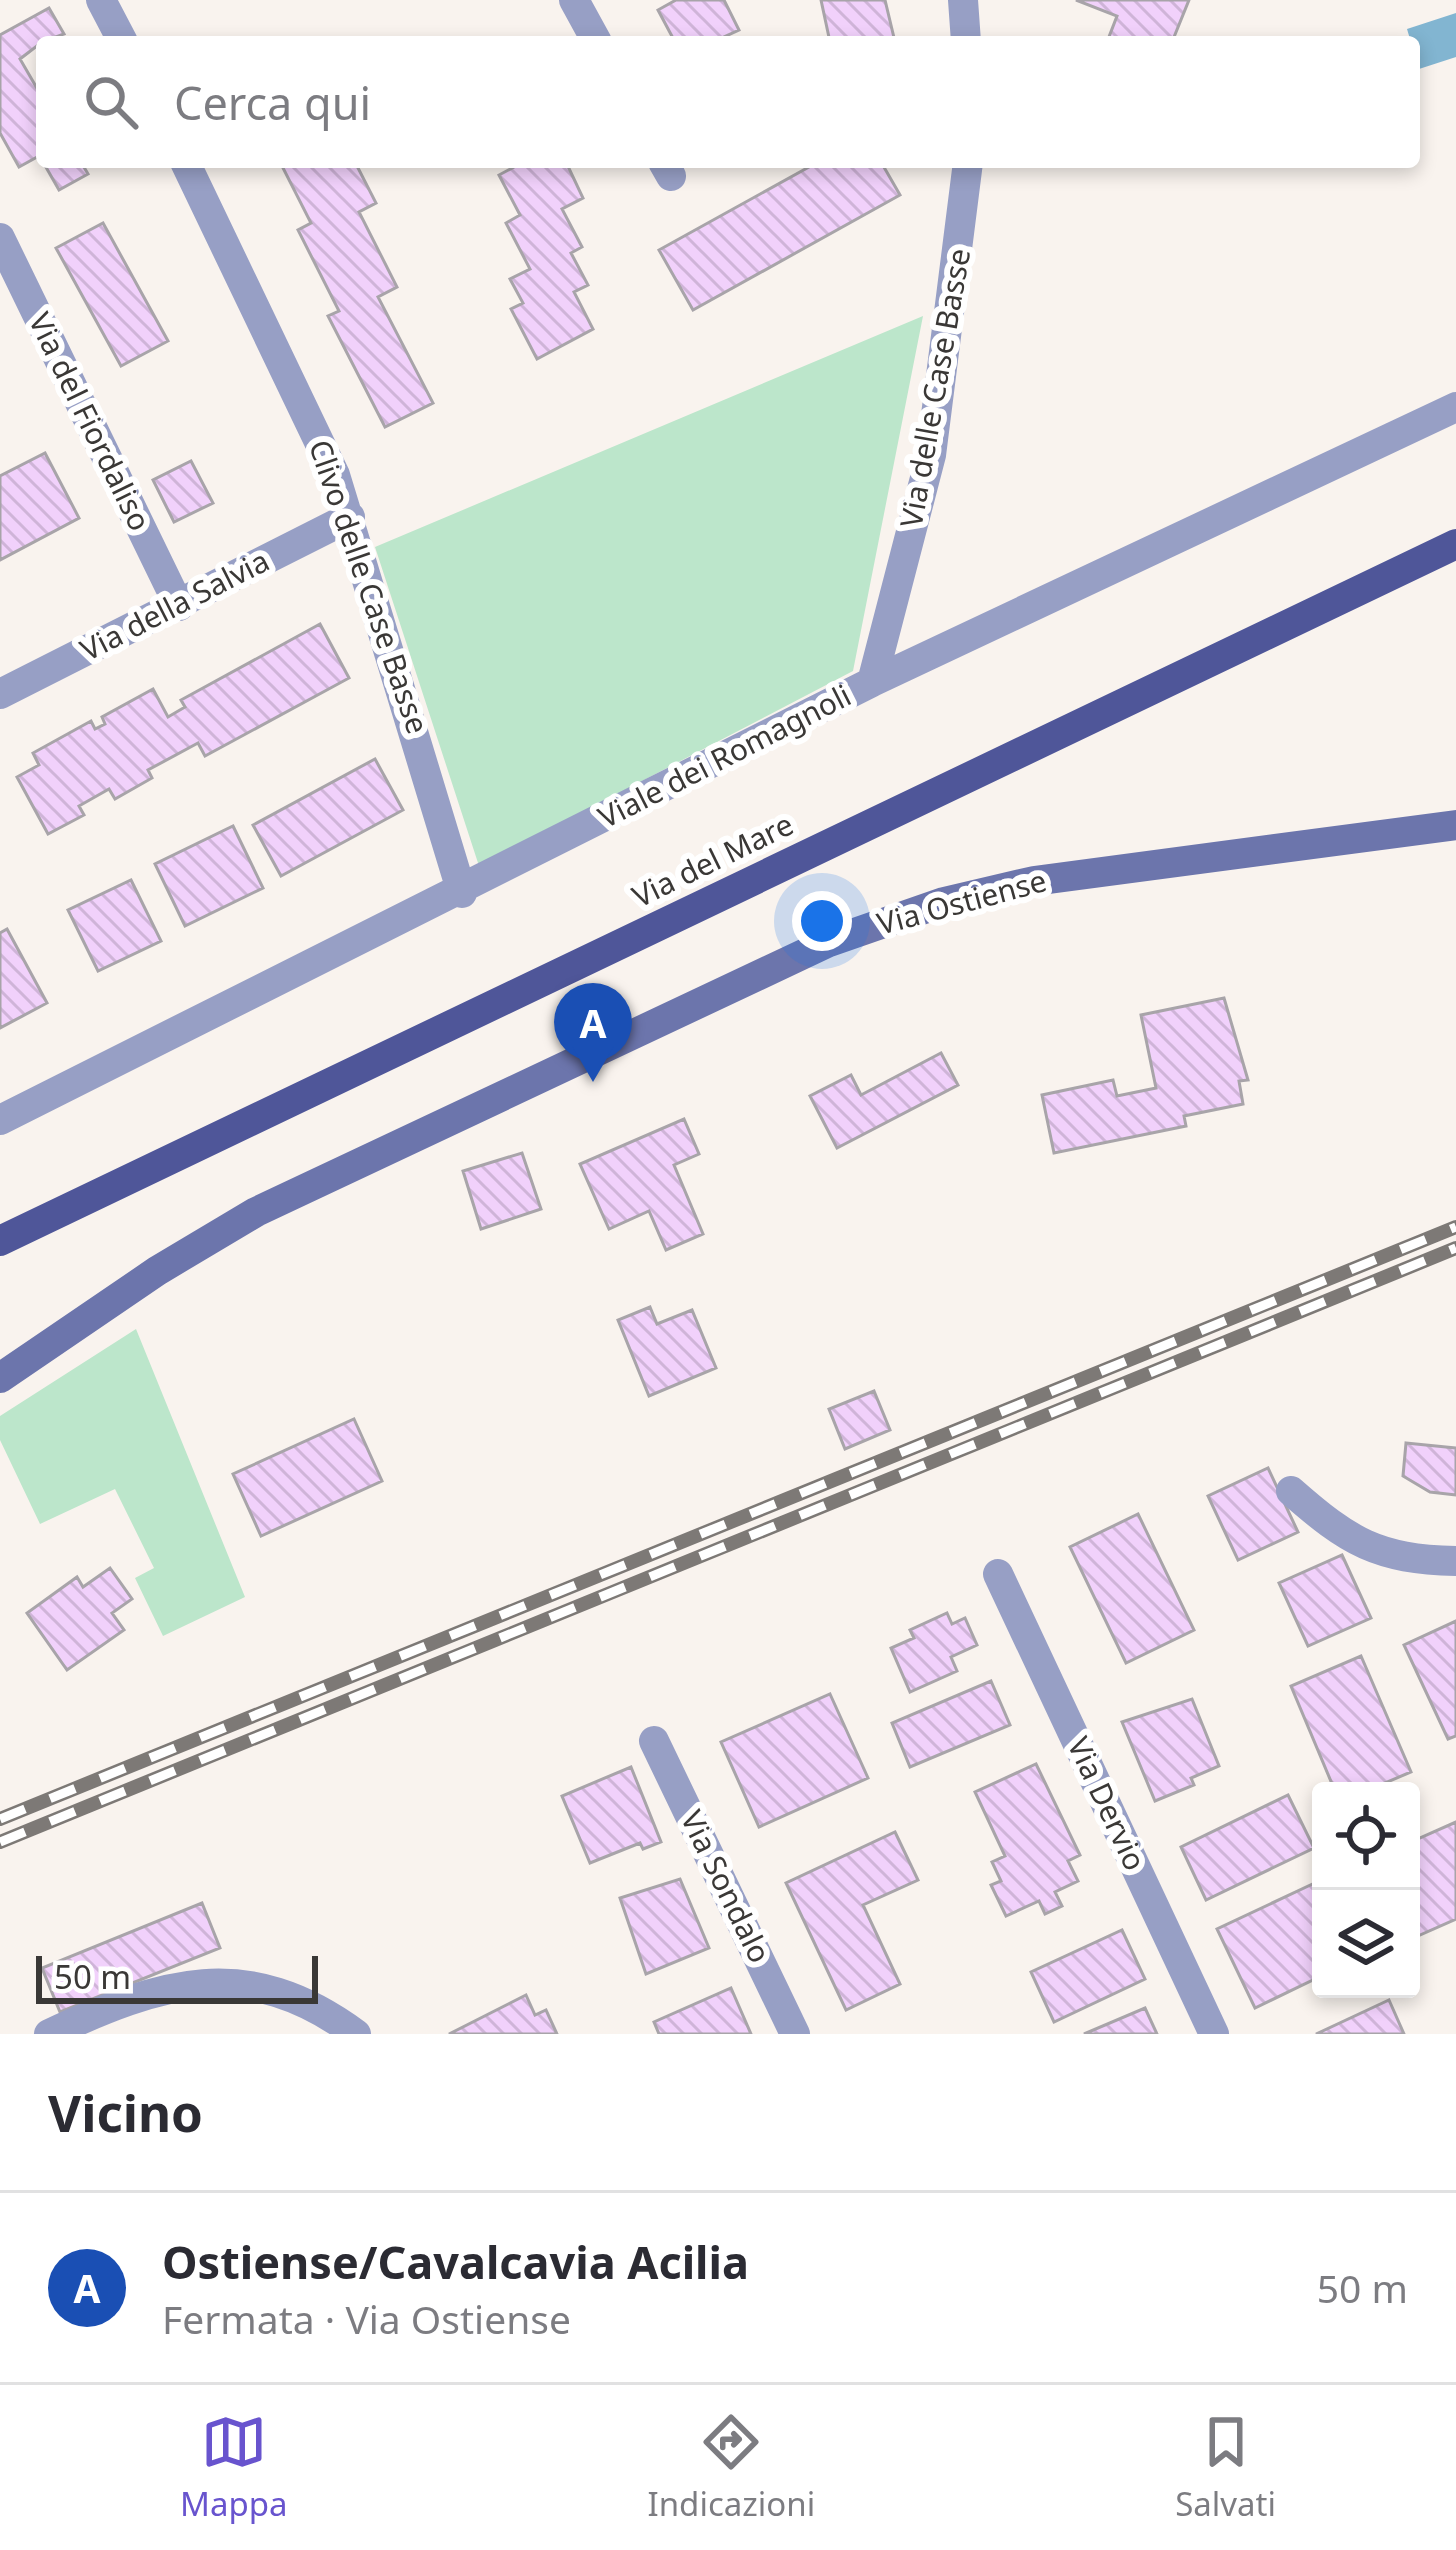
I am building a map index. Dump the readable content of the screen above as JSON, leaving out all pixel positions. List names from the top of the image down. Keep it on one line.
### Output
{"streets":{"main road":["Via del Mare","Via Ostiense"],"street":["Via delle Case Basse","Via del Fiordaliso","Clivo delle Case Basse","Via della Salvia","Viale dei Romagnoli","Via Dervio","Via Sondalo"]},"crossings":[["Via delle Case Basse","Viale dei Romagnoli"],["Via del Fiordaliso","Via della Salvia"],["Clivo delle Case Basse","Via della Salvia"],["Clivo delle Case Basse","Viale dei Romagnoli"]],"scale_bar":"50 m","page":{"search":"Cerca qui","pins":"A","scale":"50 m","heading":"Vicino","list":[{"mark":"A","name":"Ostiense/Cavalcavia Acilia","note":"Fermata · Via Ostiense","value":"50 m"}],"nav":["Mappa","Indicazioni","Salvati"]}}
